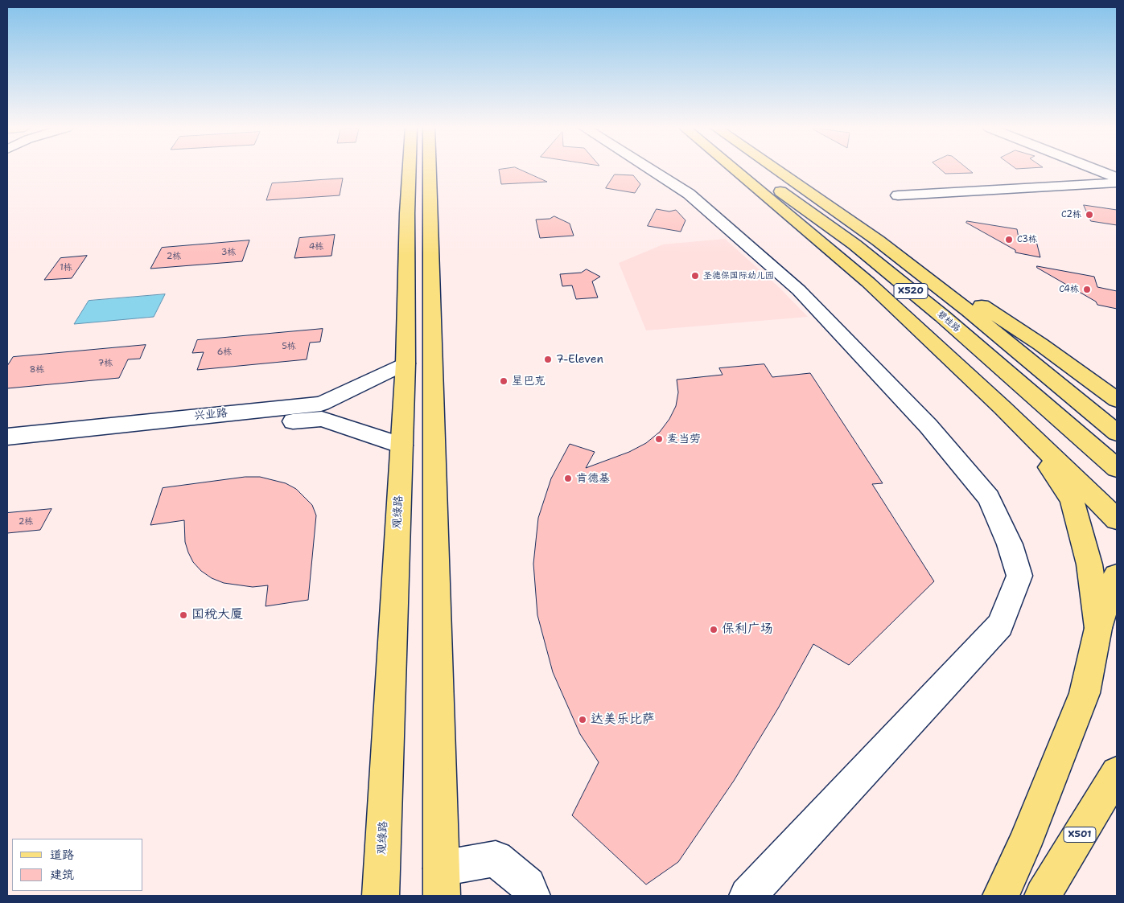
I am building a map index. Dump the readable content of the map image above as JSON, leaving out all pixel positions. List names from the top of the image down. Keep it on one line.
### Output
{"streets":{"main road":["X520","碧桂路","观绿路","X501"],"street":["兴业路"]},"crossings":[["兴业路","观绿路"]],"places":["C2栋","C3栋","圣德保国际幼儿园","C4栋","7-Eleven","星巴克","麦当劳","肯德基","国税大厦","保利广场","达美乐比萨"],"house_numbers":["4栋","3栋","2栋","1栋","5栋","6栋","7栋","8栋","2栋"],"legend":["道路","建筑"]}
